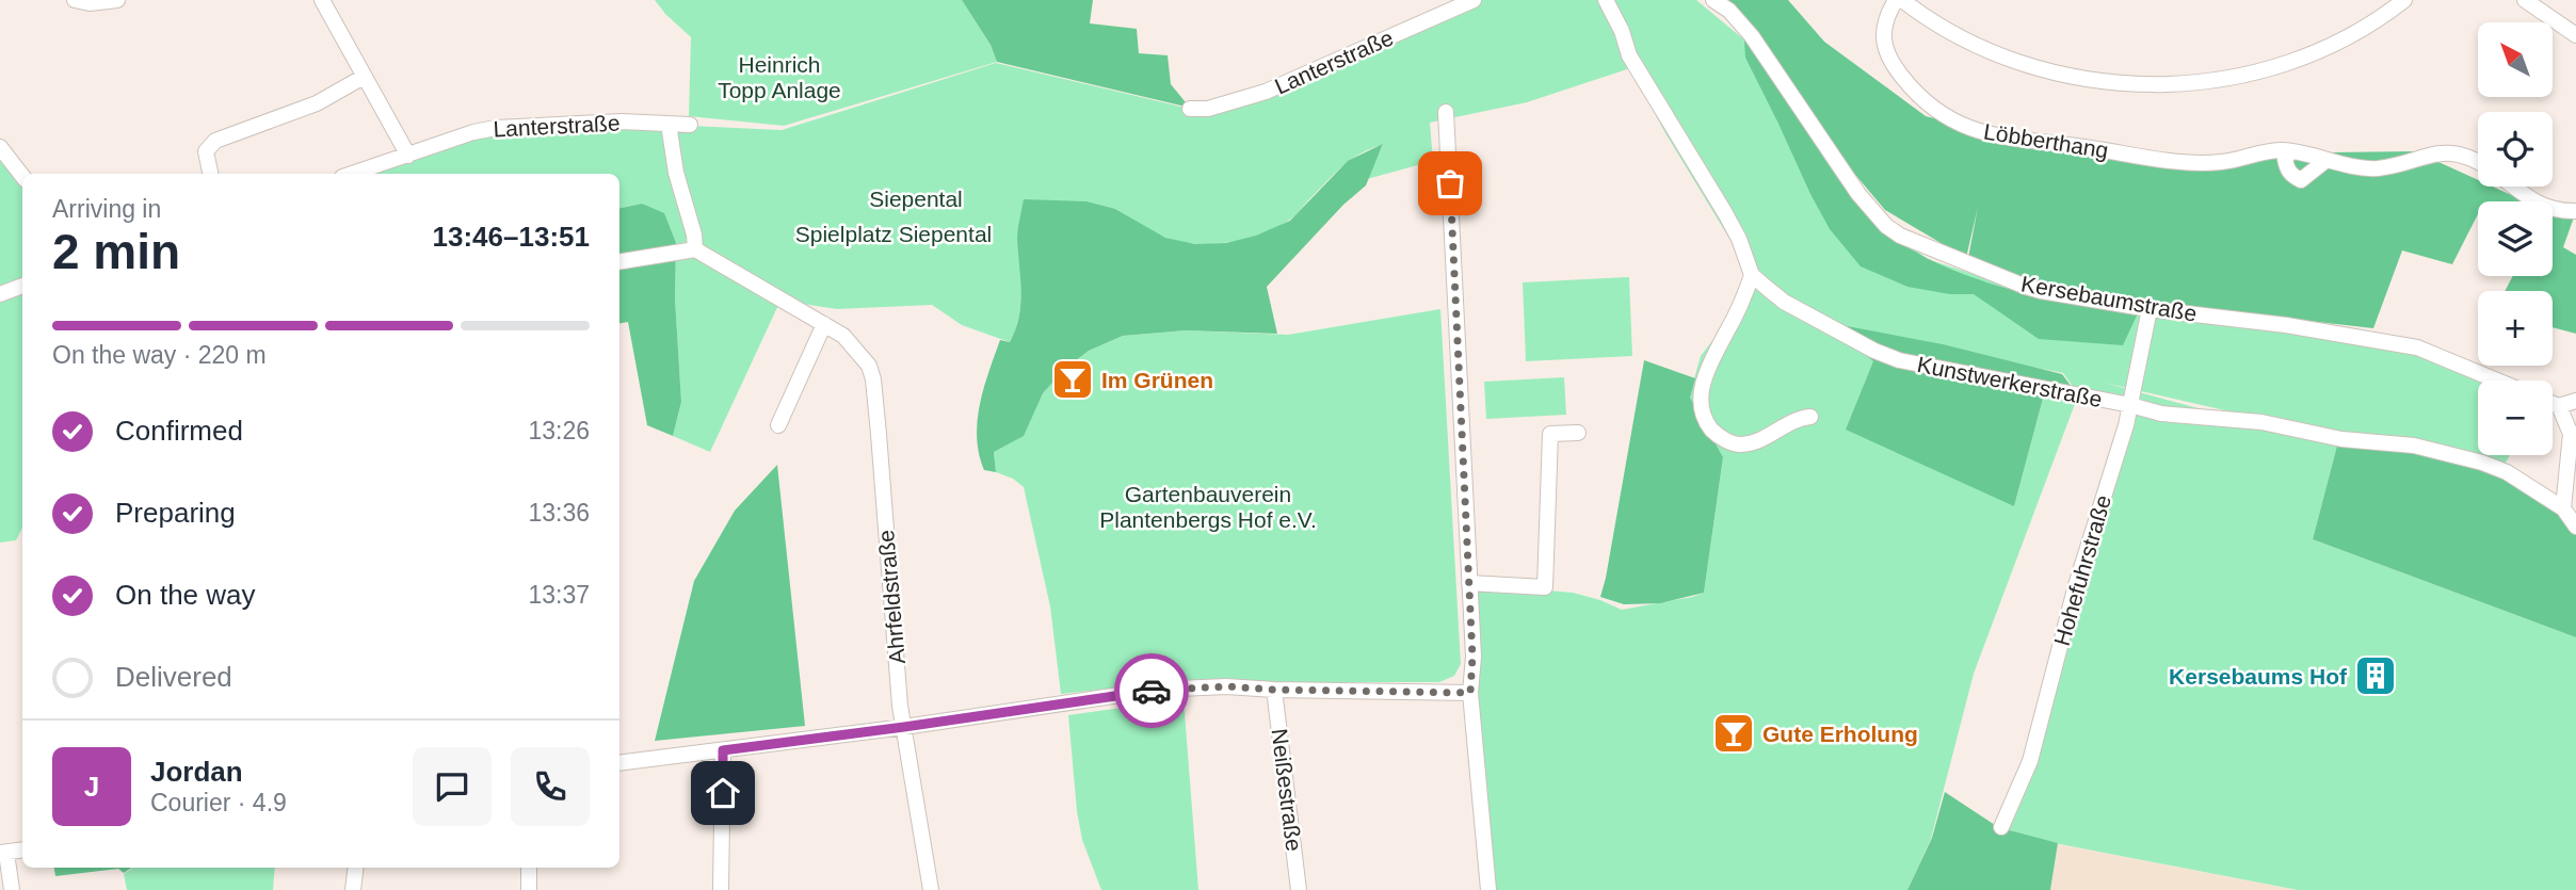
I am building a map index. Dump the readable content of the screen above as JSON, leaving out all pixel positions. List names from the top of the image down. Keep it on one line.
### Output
{"streets":{"street":["Lanterstraße","Löbberthang","Kersebaumstraße","Kunstwerkerstraße","Hohefuhrstraße","Ahrfeldstraße","Neißestraße"]},"crossings":[["Kersebaumstraße","Hohefuhrstraße"],["Kunstwerkerstraße","Hohefuhrstraße"]],"parks":["Heinrich Topp Anlage","Siepental","Spielplatz Siepental","Gartenbauverein Plantenbergs Hof e.V."],"places":{"bar":["Im Grünen","Gute Erholung"],"building":["Kersebaums Hof"]},"north":"top left","page":{"map_buttons":["+","−"],"heading":["2 min","Arriving in","13:46–13:51"],"panel":["Jordan","Courier · 4.9"],"bar":"On the way · 220 m","list":[["Confirmed","13:26"],["Preparing","13:36"],["On the way","13:37"],"Delivered"],"round":"J"}}
